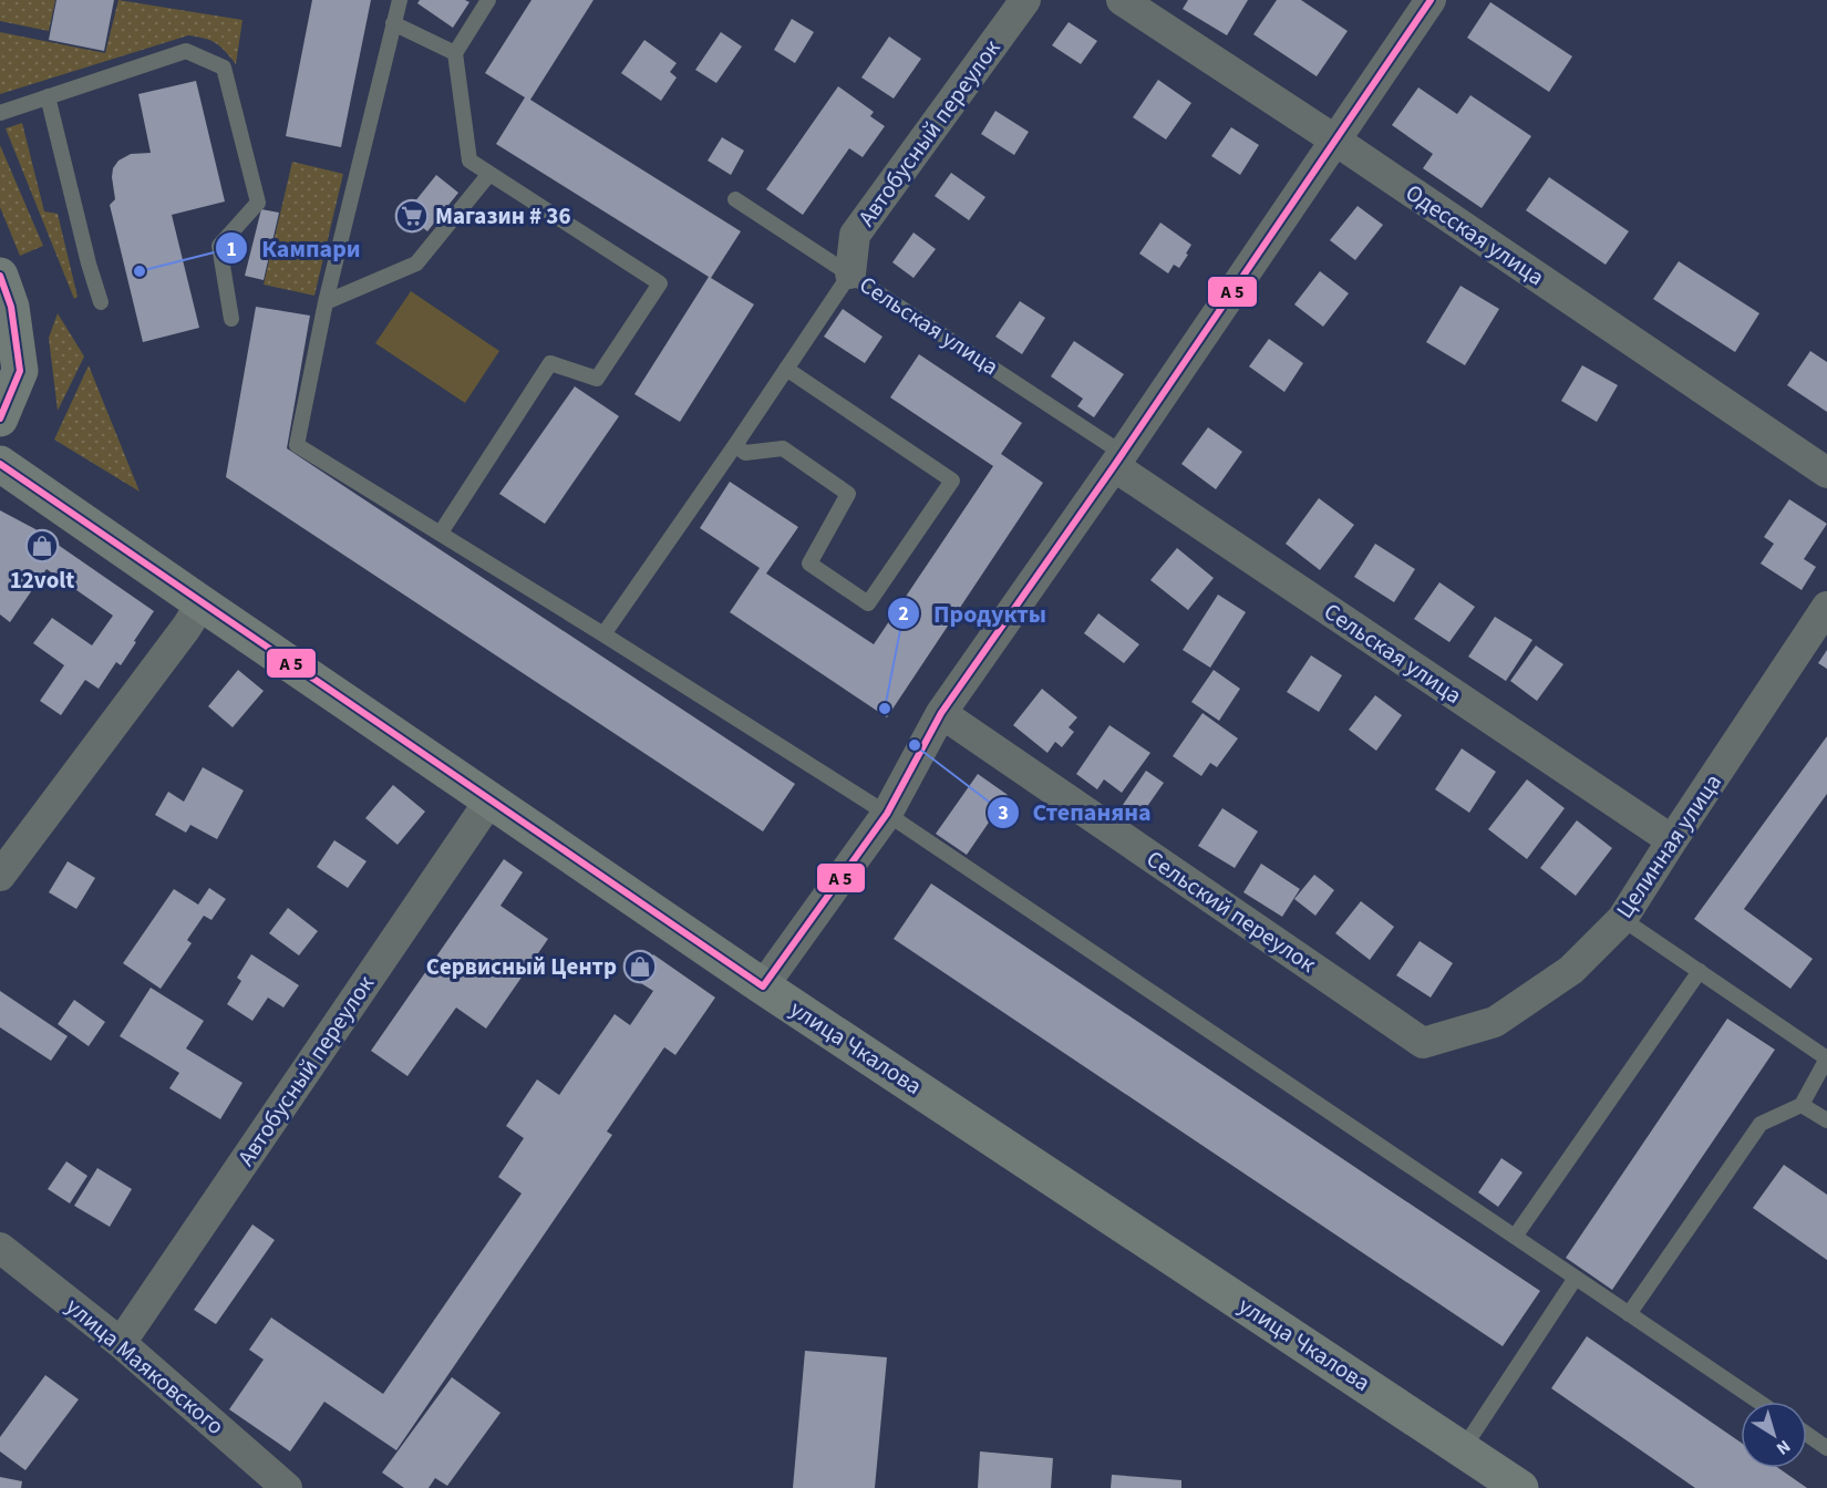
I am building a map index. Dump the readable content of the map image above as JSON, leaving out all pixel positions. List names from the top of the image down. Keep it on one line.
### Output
{"streets":{"main road":["улица Чкалова"],"street":["Автобусный переулок","Одесская улица","Сельская улица","Целинная улица","Сельский переулок","улица Маяковского"]},"crossings":[["Автобусный переулок","Сельская улица"],["Автобусный переулок","улица Чкалова"],["Автобусный переулок","улица Маяковского"],["Сельская улица","Целинная улица"],["Целинная улица","Сельский переулок"]],"places":{"supermarket":["Магазин # 36"],"other":["Кампари","Продукты","Степаняна"],"shop":["12volt","Сервисный Центр"]},"north":"bottom right"}
